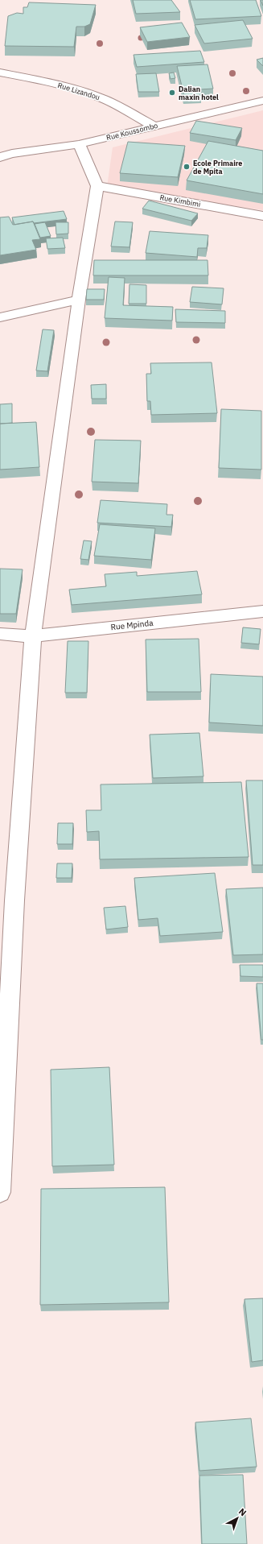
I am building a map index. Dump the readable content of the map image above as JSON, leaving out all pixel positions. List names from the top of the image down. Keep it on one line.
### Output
{"streets":{"street":["Rue Lizandou","Rue Koussombo","Rue Kimbimi","Rue Mpinda"]},"crossings":[["Rue Lizandou","Rue Koussombo"]],"places":["Dalian maxin hotel","Ecole Primaire de Mpita"],"north":"top right"}
